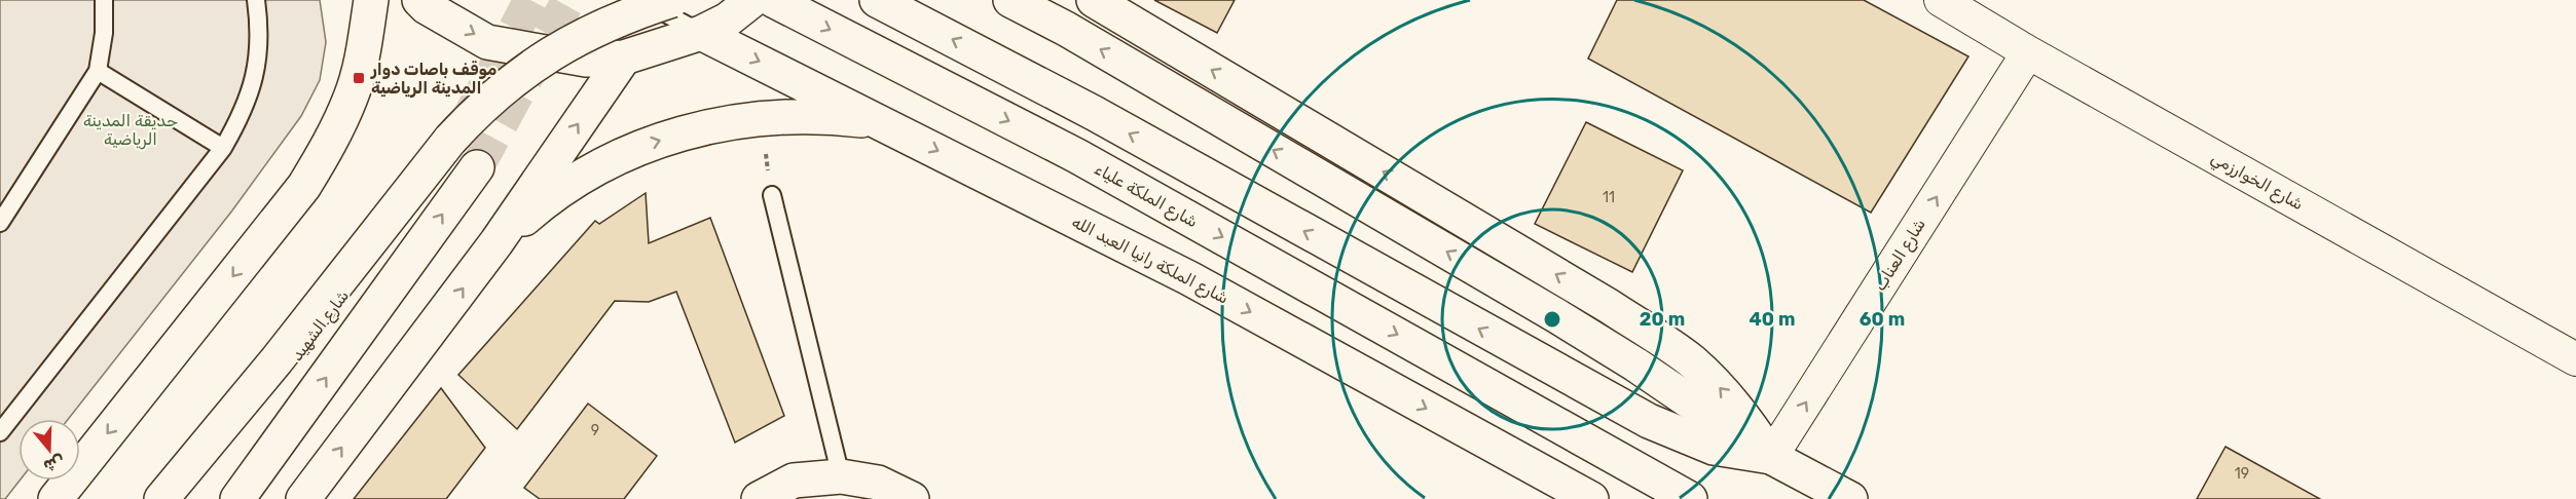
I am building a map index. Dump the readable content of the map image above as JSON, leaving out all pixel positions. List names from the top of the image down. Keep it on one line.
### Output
{"streets":{"main road":["شارع الملكة علياء","شارع الملكة رانيا العبد الله","شارع الشهيد"],"street":["شارع الخوارزمي","شارع العناب"]},"crossings":[["شارع الخوارزمي","شارع العناب"]],"one_way":["شارع العناب"],"parks":["حديقة المدينة الرياضية"],"places":{"transit":["موقف باصات دوار المدينة الرياضية"]},"house_numbers":["11","9","19"],"north":"bottom","rings":["20 m","40 m","60 m"]}
